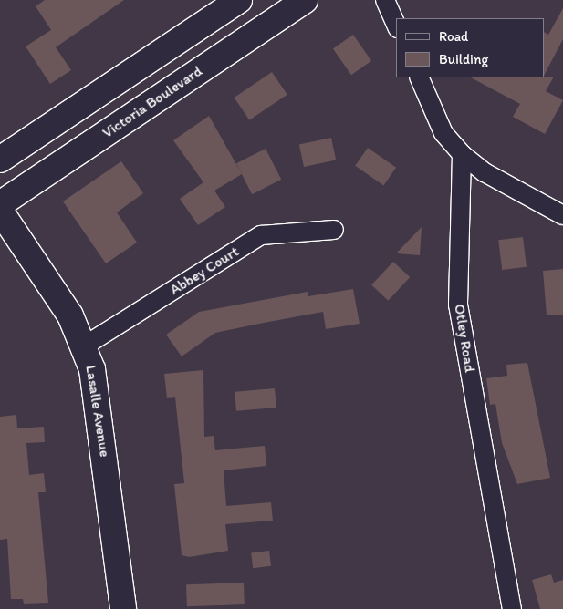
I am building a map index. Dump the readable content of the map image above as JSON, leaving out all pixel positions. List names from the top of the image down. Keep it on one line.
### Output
{"streets":{"main road":["Victoria Boulevard","Lasalle Avenue"],"street":["Abbey Court","Otley Road"]},"crossings":[["Abbey Court","Lasalle Avenue"]],"legend":["Road","Building"]}
